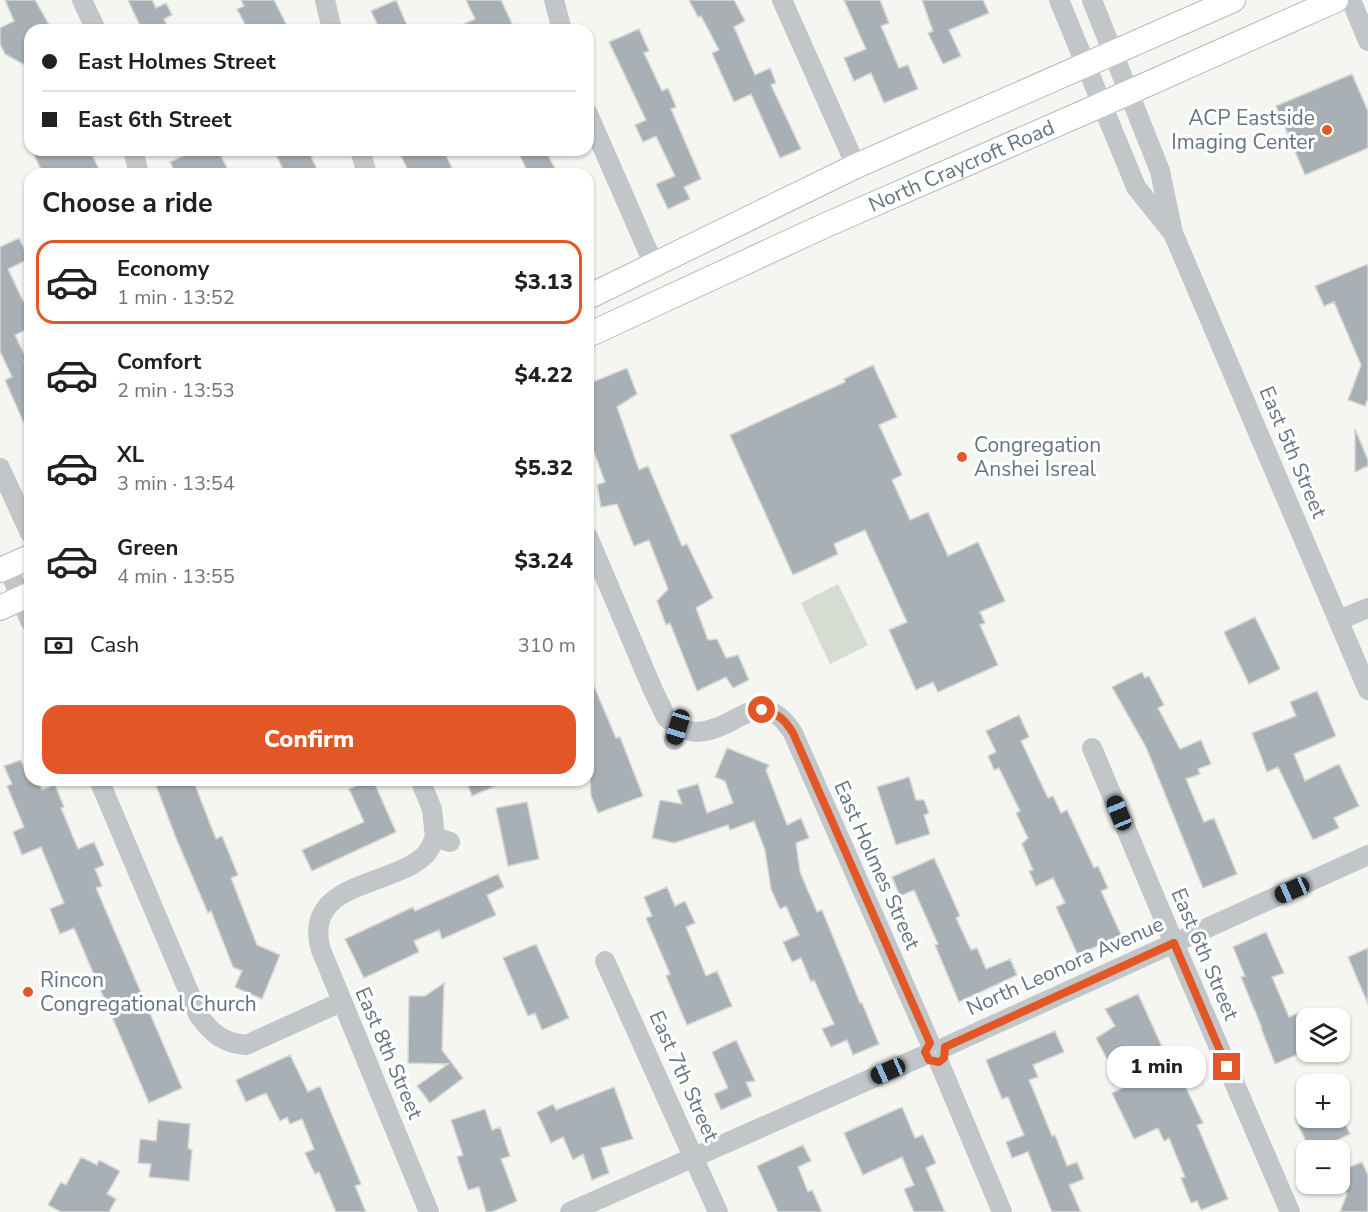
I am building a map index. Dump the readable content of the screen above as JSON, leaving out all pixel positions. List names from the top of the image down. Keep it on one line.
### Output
{"streets":{"main road":["North Craycroft Road"],"street":["East 5th Street","East Holmes Street","East 6th Street","North Leonora Avenue","East 8th Street","East 7th Street"]},"crossings":[["North Craycroft Road","East 5th Street"],["East Holmes Street","North Leonora Avenue"],["East 6th Street","North Leonora Avenue"],["North Leonora Avenue","East 7th Street"]],"places":["ACP Eastside Imaging Center","Congregation Anshei Isreal","Rincon Congregational Church"],"page":{"banner":["East Holmes Street","East 6th Street"],"heading":"Choose a ride","list":[{"name":"Economy","note":"1 min · 13:52","value":"$3.13"},{"name":"Comfort","note":"2 min · 13:53","value":"$4.22"},{"name":"XL","note":"3 min · 13:54","value":"$5.32"},{"name":"Green","note":"4 min · 13:55","value":"$3.24"}],"pay":["Cash","310 m"],"buttons":"Confirm","map_buttons":["+","−"],"bubble":"1 min"}}
